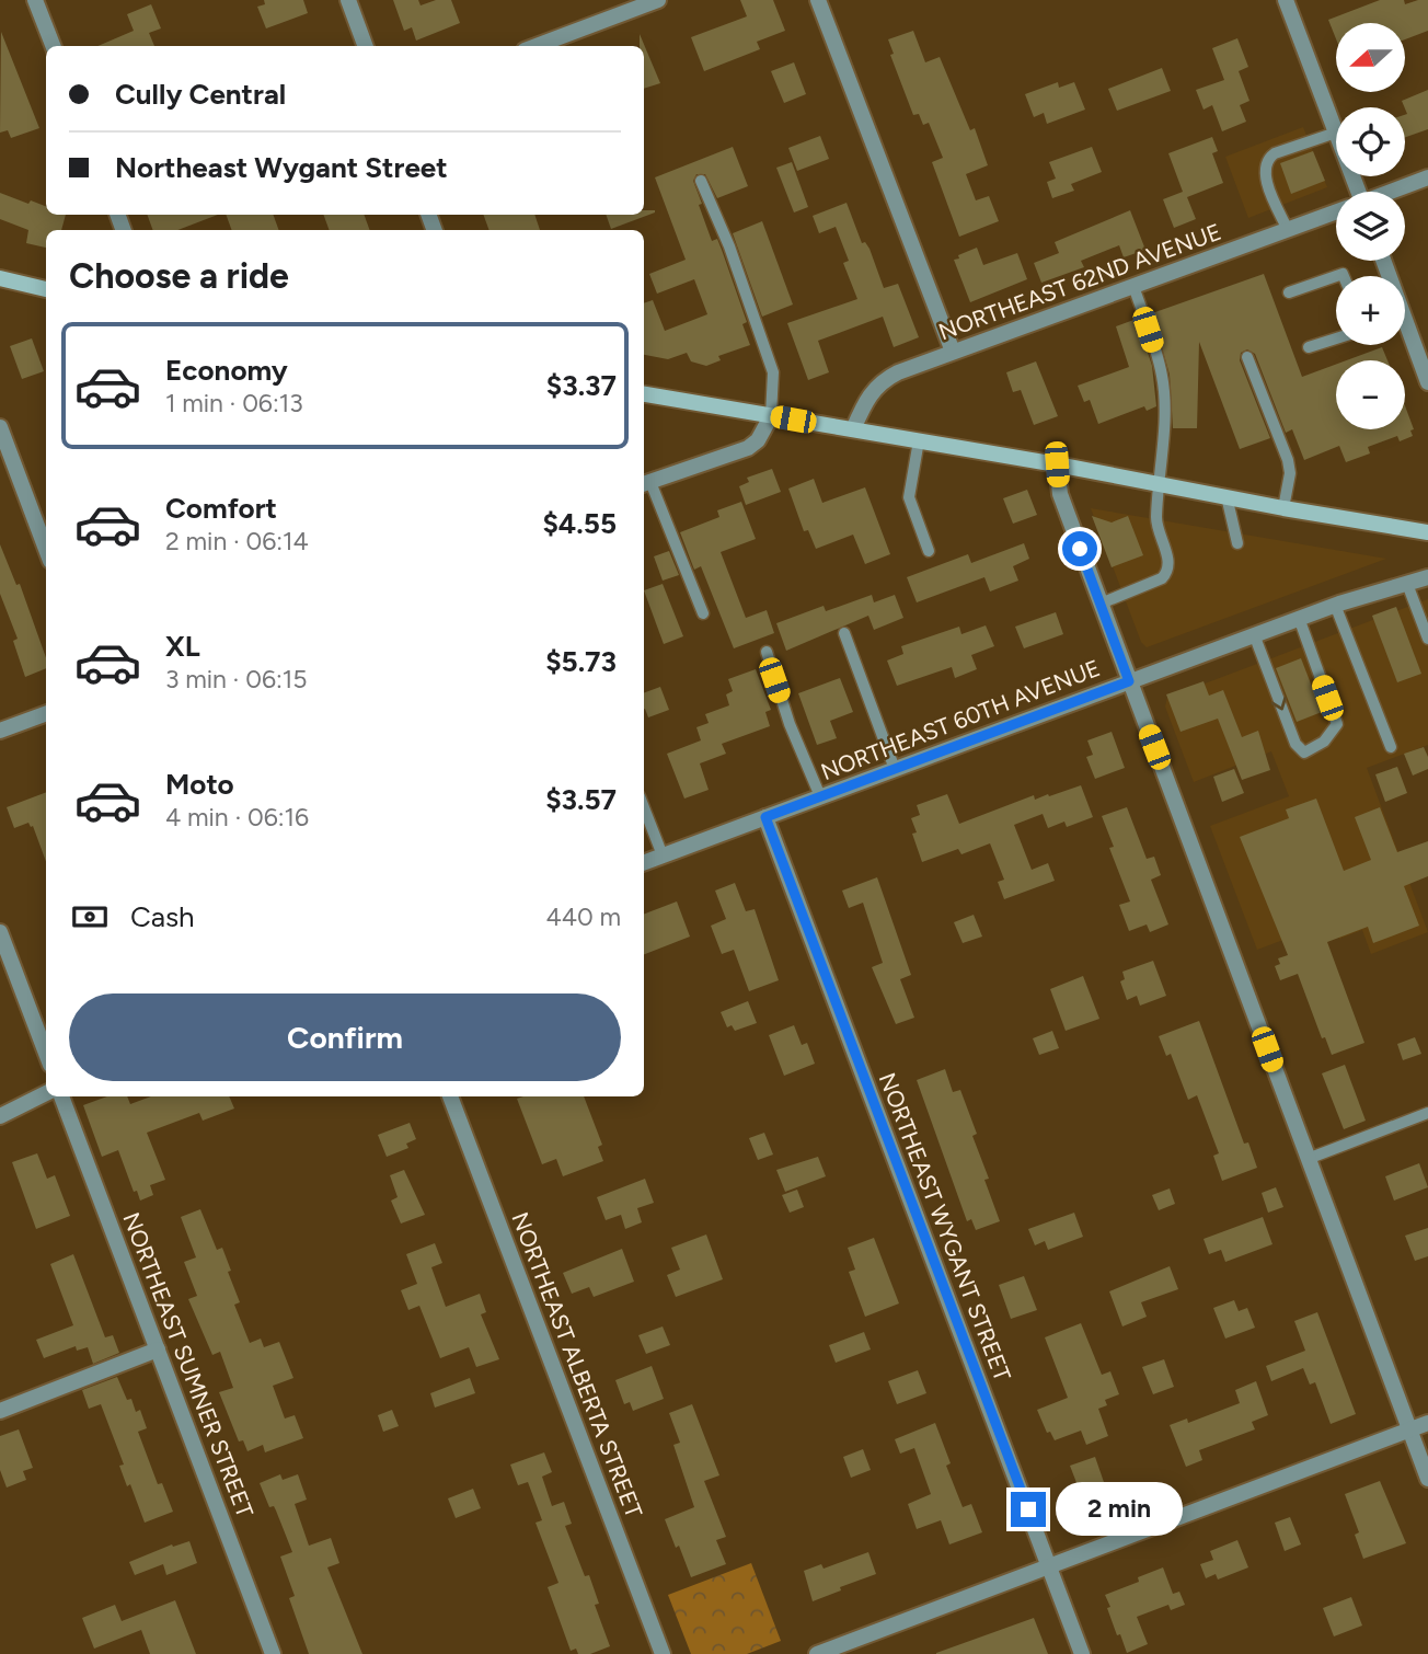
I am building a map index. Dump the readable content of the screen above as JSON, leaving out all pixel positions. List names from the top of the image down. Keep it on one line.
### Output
{"streets":{"street":["NORTHEAST 62ND AVENUE","NORTHEAST 60TH AVENUE","NORTHEAST WYGANT STREET","NORTHEAST SUMNER STREET","NORTHEAST ALBERTA STREET"]},"crossings":[["NORTHEAST 60TH AVENUE","NORTHEAST WYGANT STREET"]],"north":"left","page":{"map_buttons":["+","−"],"banner":["Cully Central","Northeast Wygant Street"],"heading":"Choose a ride","list":[{"name":"Economy","note":"1 min · 06:13","value":"$3.37"},{"name":"Comfort","note":"2 min · 06:14","value":"$4.55"},{"name":"XL","note":"3 min · 06:15","value":"$5.73"},{"name":"Moto","note":"4 min · 06:16","value":"$3.57"}],"pay":["Cash","440 m"],"buttons":"Confirm","bubble":"2 min"}}
